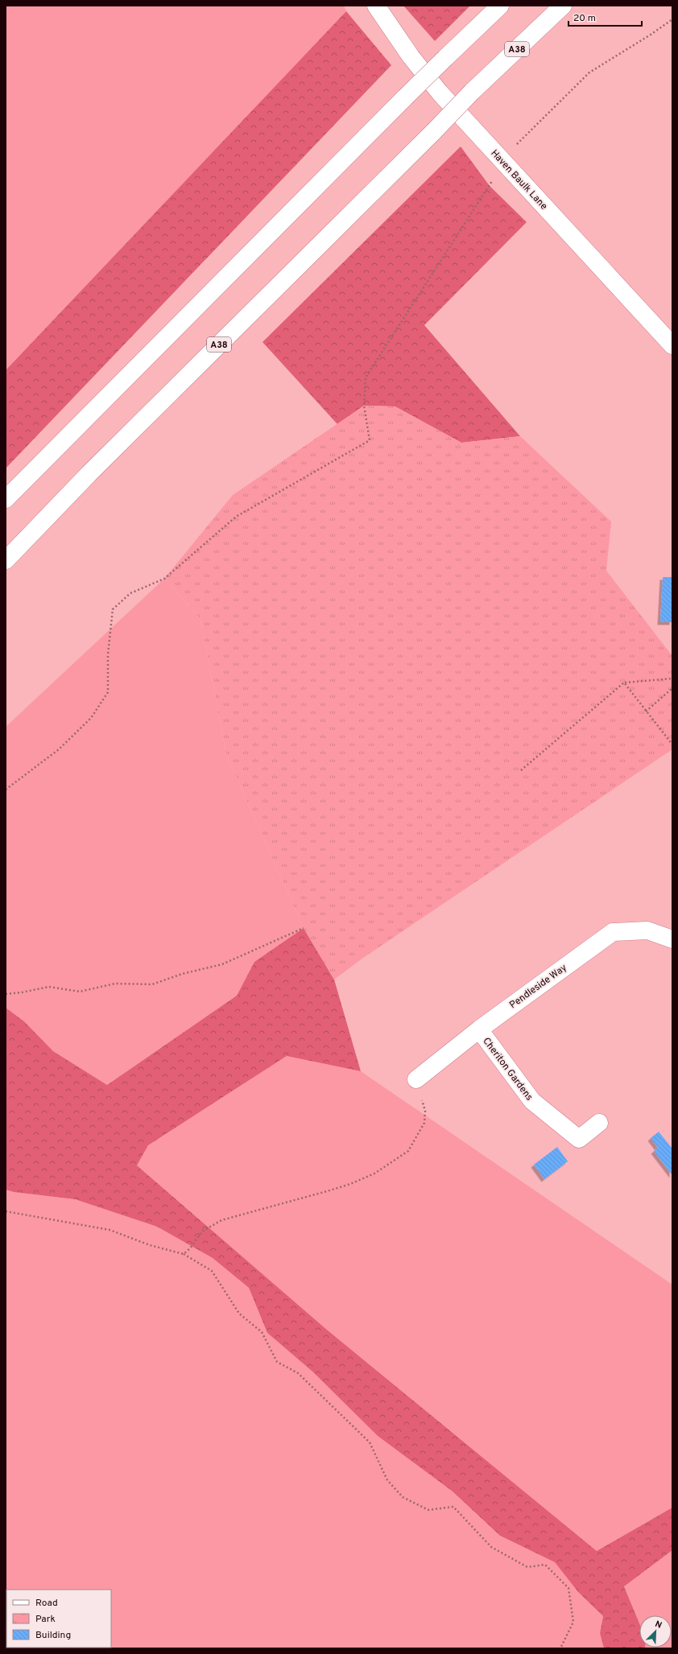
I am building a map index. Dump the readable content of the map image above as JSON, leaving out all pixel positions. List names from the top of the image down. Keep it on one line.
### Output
{"streets":{"main road":["A38","Haven Baulk Lane","Pendleside Way","Cheriton Gardens"]},"crossings":[["Pendleside Way","Cheriton Gardens"]],"legend":["Road","Park","Building"],"scale_bar":"20 m","north":"top right"}
